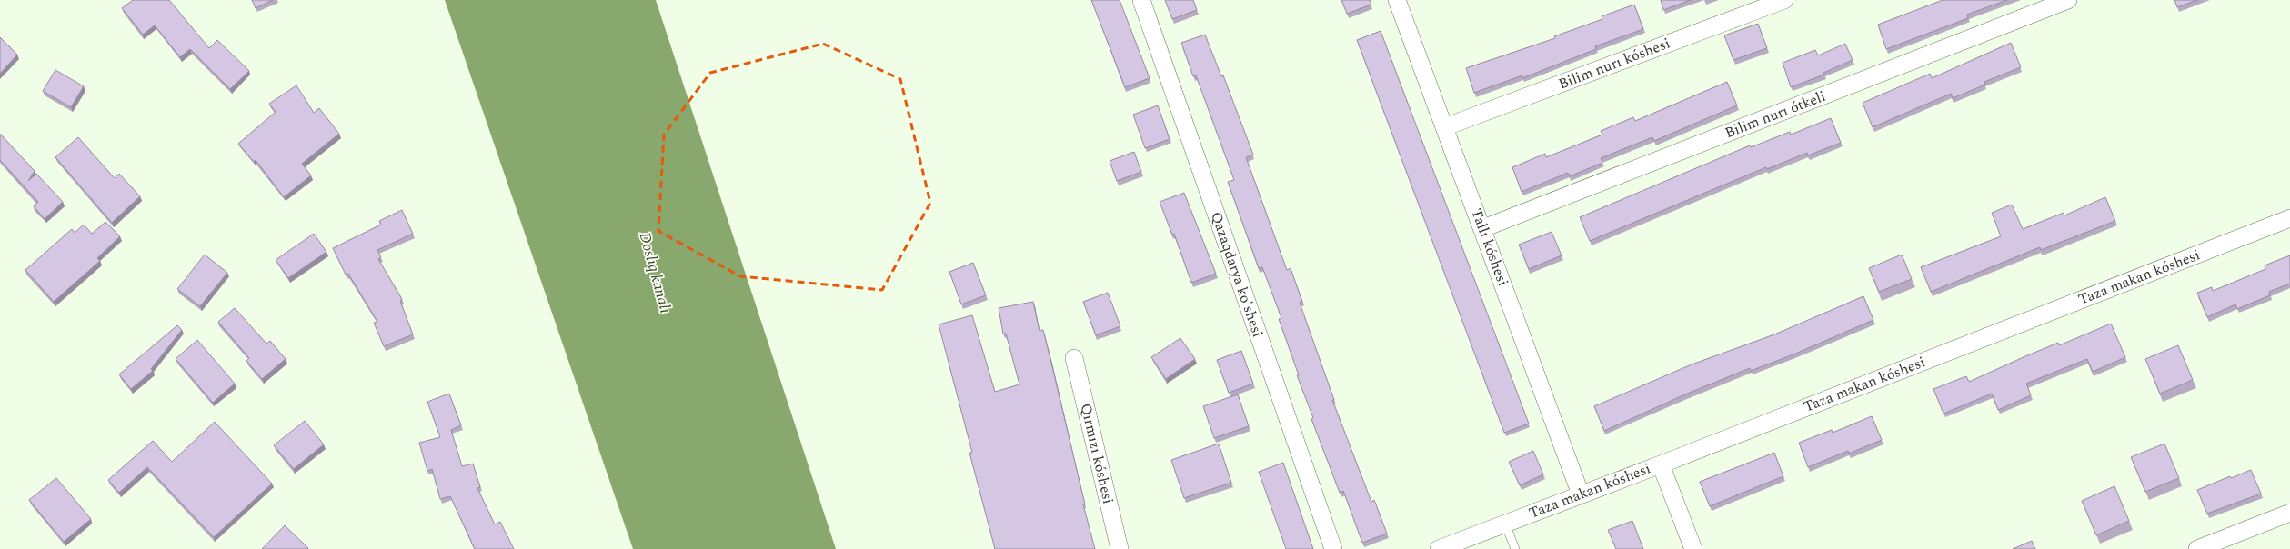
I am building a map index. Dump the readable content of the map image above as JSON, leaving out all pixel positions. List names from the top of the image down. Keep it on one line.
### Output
{"streets":{"street":["Bilim nurı kóshesi","Bilim nurı ótkeli","Tallı kóshesi","Qazaqdarya ko'shesi","Taza makan kóshesi","Qırmızı kóshesi"]},"crossings":[["Bilim nurı kóshesi","Tallı kóshesi"],["Bilim nurı ótkeli","Tallı kóshesi"],["Tallı kóshesi","Taza makan kóshesi"]],"water":["Doslıq kanalı"]}
